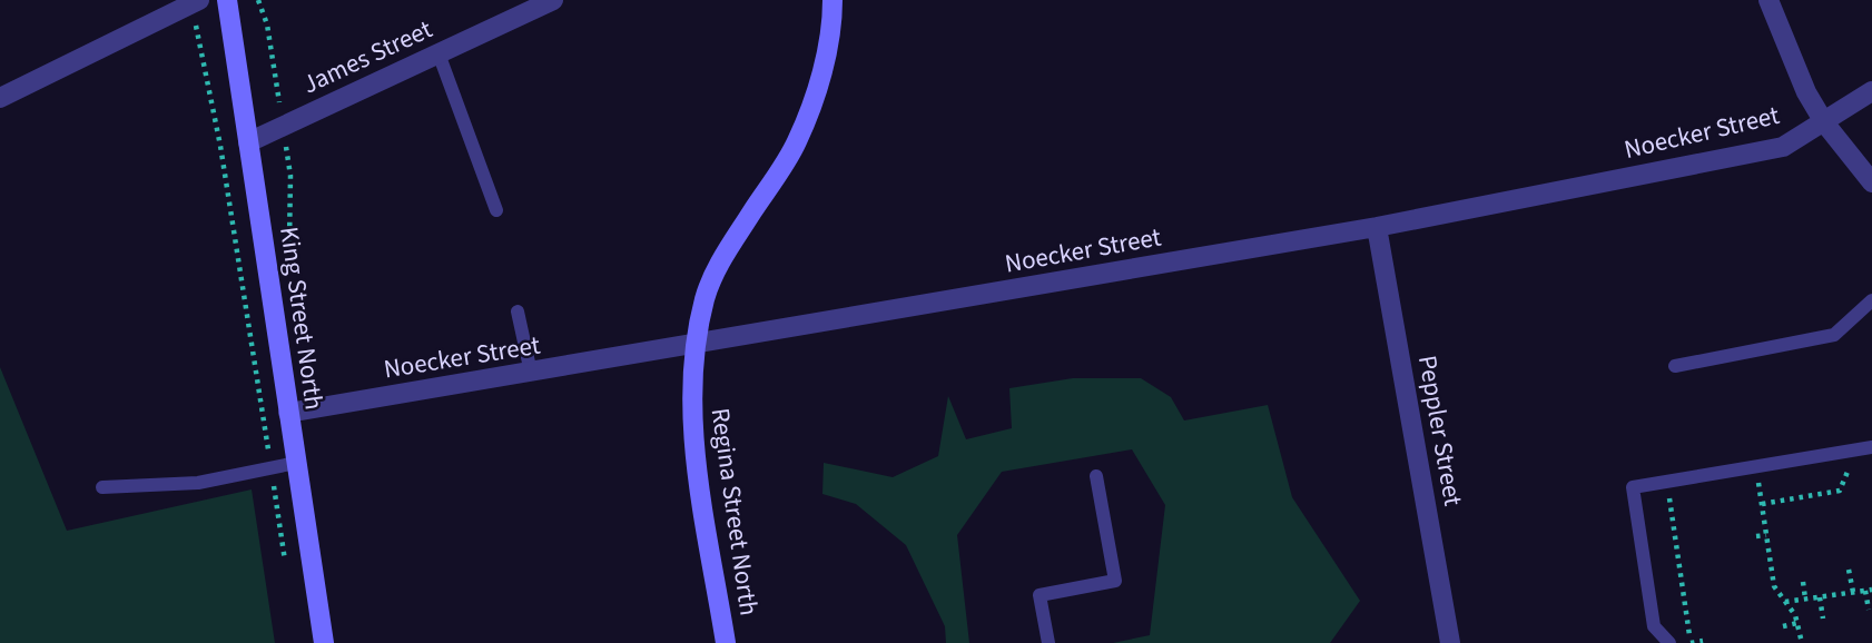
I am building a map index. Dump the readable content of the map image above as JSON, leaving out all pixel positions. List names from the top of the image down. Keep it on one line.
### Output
{"streets":{"street":["James Street","Noecker Street","King Street North","Peppler Street","Regina Street North"]},"crossings":[["James Street","King Street North"],["Noecker Street","King Street North"],["Noecker Street","Peppler Street"],["Noecker Street","Regina Street North"]]}
